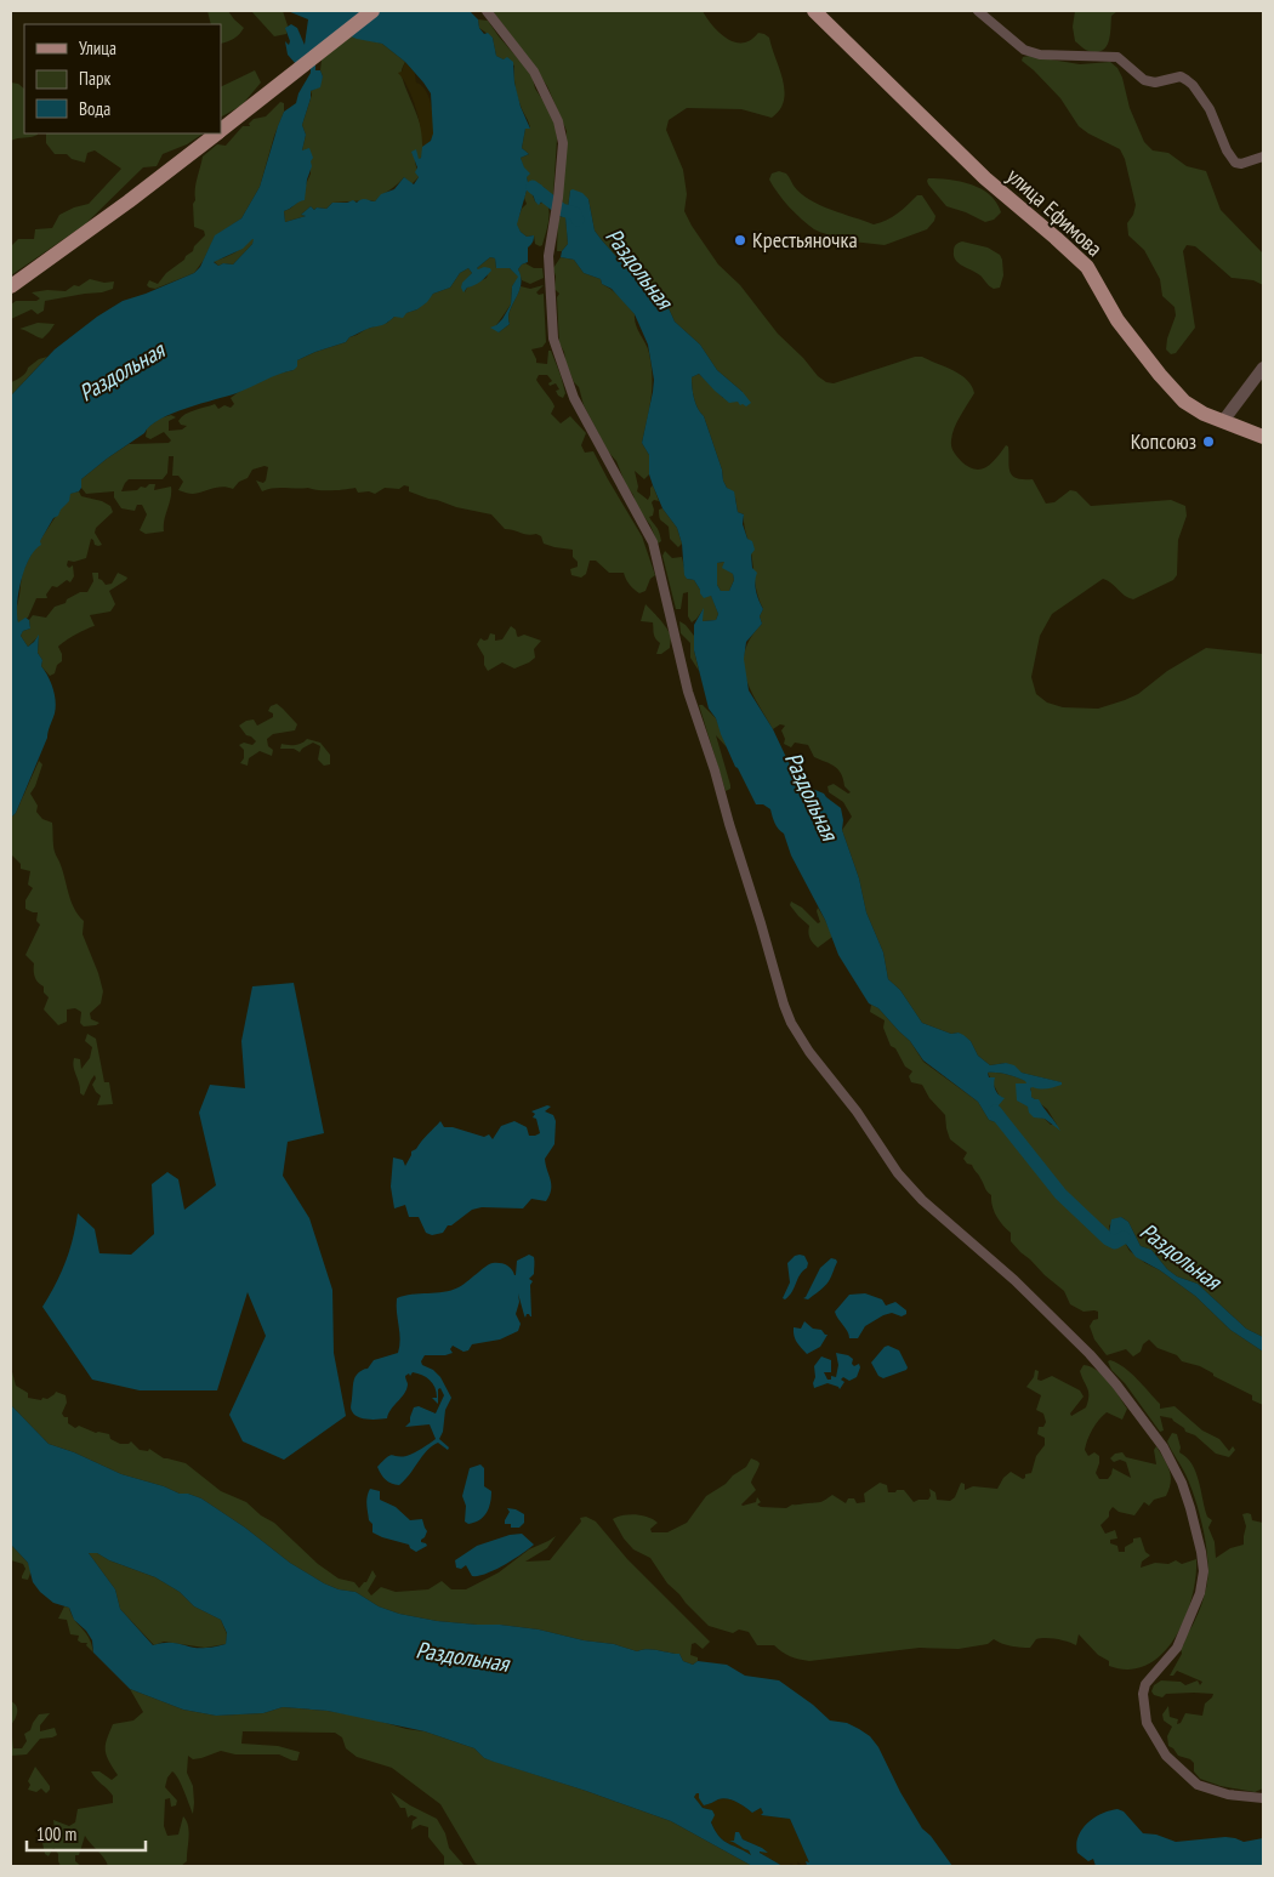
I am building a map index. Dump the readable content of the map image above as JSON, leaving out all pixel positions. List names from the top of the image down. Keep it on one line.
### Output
{"streets":{"main road":["улица Ефимова"]},"water":["Раздольная"],"places":["Крестьяночка","Копсоюз"],"legend":["Улица","Парк","Вода"],"scale_bar":"100 m"}
